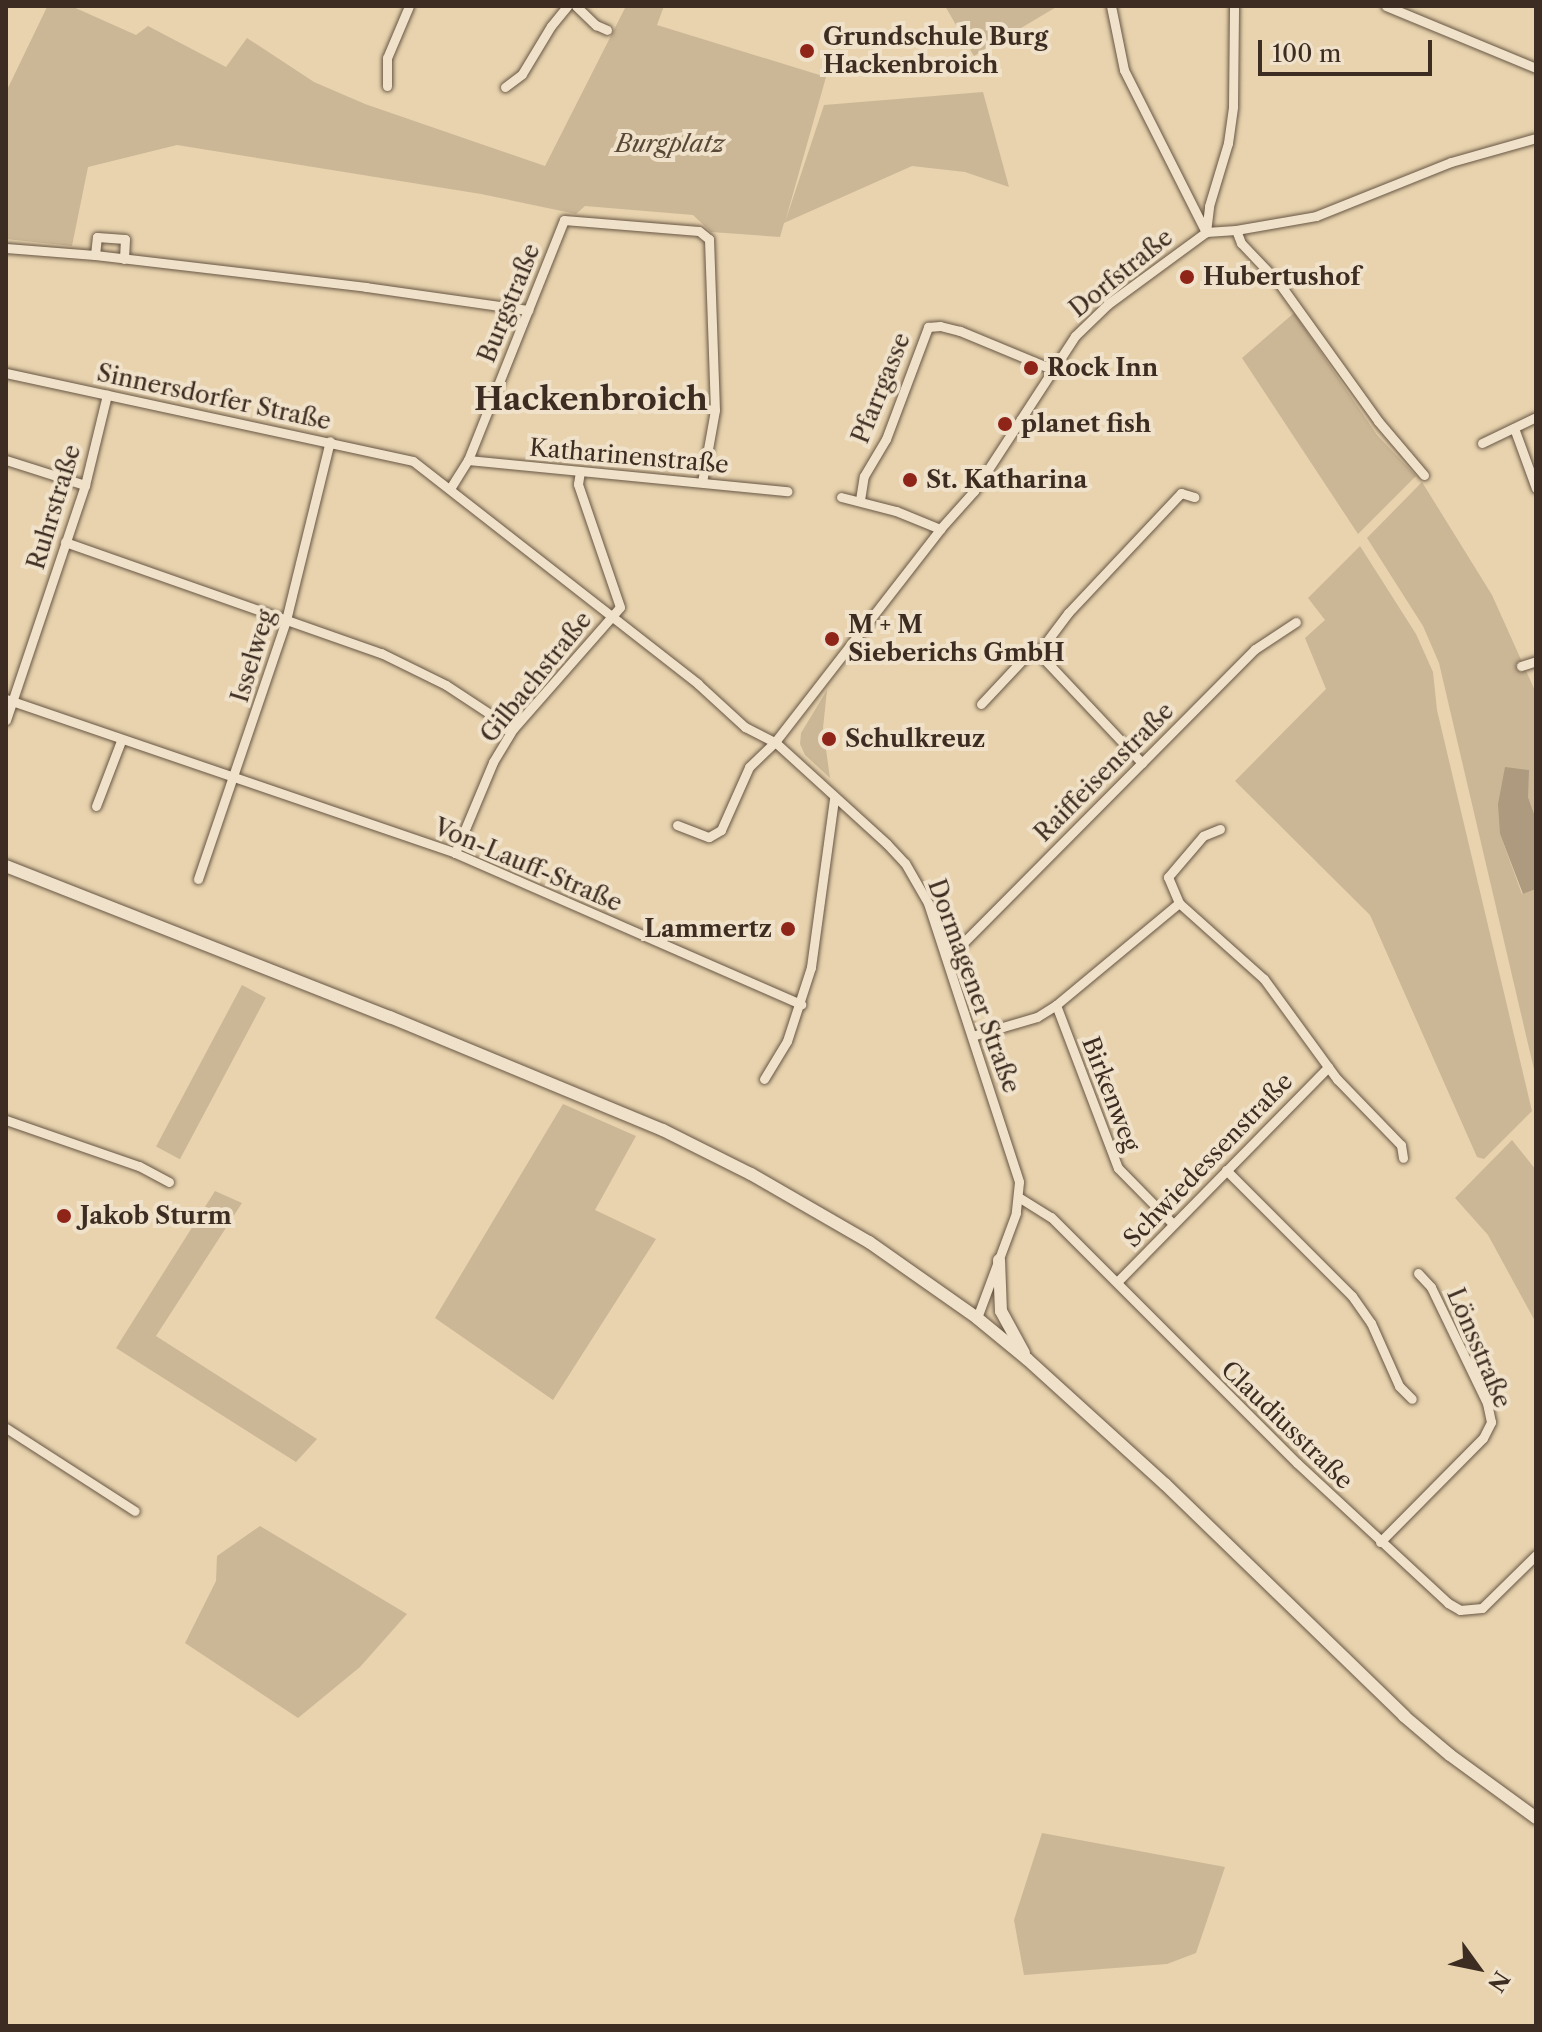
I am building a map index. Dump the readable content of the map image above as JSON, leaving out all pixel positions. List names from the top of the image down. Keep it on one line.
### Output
{"streets":{"street":["Dorfstraße","Burgstraße","Pfarrgasse","Sinnersdorfer Straße","Katharinenstraße","Ruhrstraße","Isselweg","Gilbachstraße","Raiffeisenstraße","Von-Lauff-Straße","Dormagener Straße","Birkenweg","Schwiedessenstraße","Lönsstraße","Claudiusstraße"]},"crossings":[["Dorfstraße","Pfarrgasse"],["Dorfstraße","Dormagener Straße"],["Burgstraße","Katharinenstraße"],["Burgstraße","Dormagener Straße"],["Sinnersdorfer Straße","Ruhrstraße"],["Sinnersdorfer Straße","Isselweg"],["Sinnersdorfer Straße","Dormagener Straße"],["Ruhrstraße","Von-Lauff-Straße"],["Isselweg","Von-Lauff-Straße"],["Gilbachstraße","Von-Lauff-Straße"],["Gilbachstraße","Dormagener Straße"],["Raiffeisenstraße","Dormagener Straße"],["Dormagener Straße","Claudiusstraße"],["Birkenweg","Schwiedessenstraße"],["Schwiedessenstraße","Claudiusstraße"],["Lönsstraße","Claudiusstraße"]],"districts":["Hackenbroich"],"parks":["Burgplatz"],"places":["Grundschule Burg Hackenbroich","Hubertushof","Rock Inn","planet fish","St. Katharina","M + M Sieberichs GmbH","Schulkreuz","Lammertz","Jakob Sturm"],"scale_bar":"100 m","north":"bottom right"}
